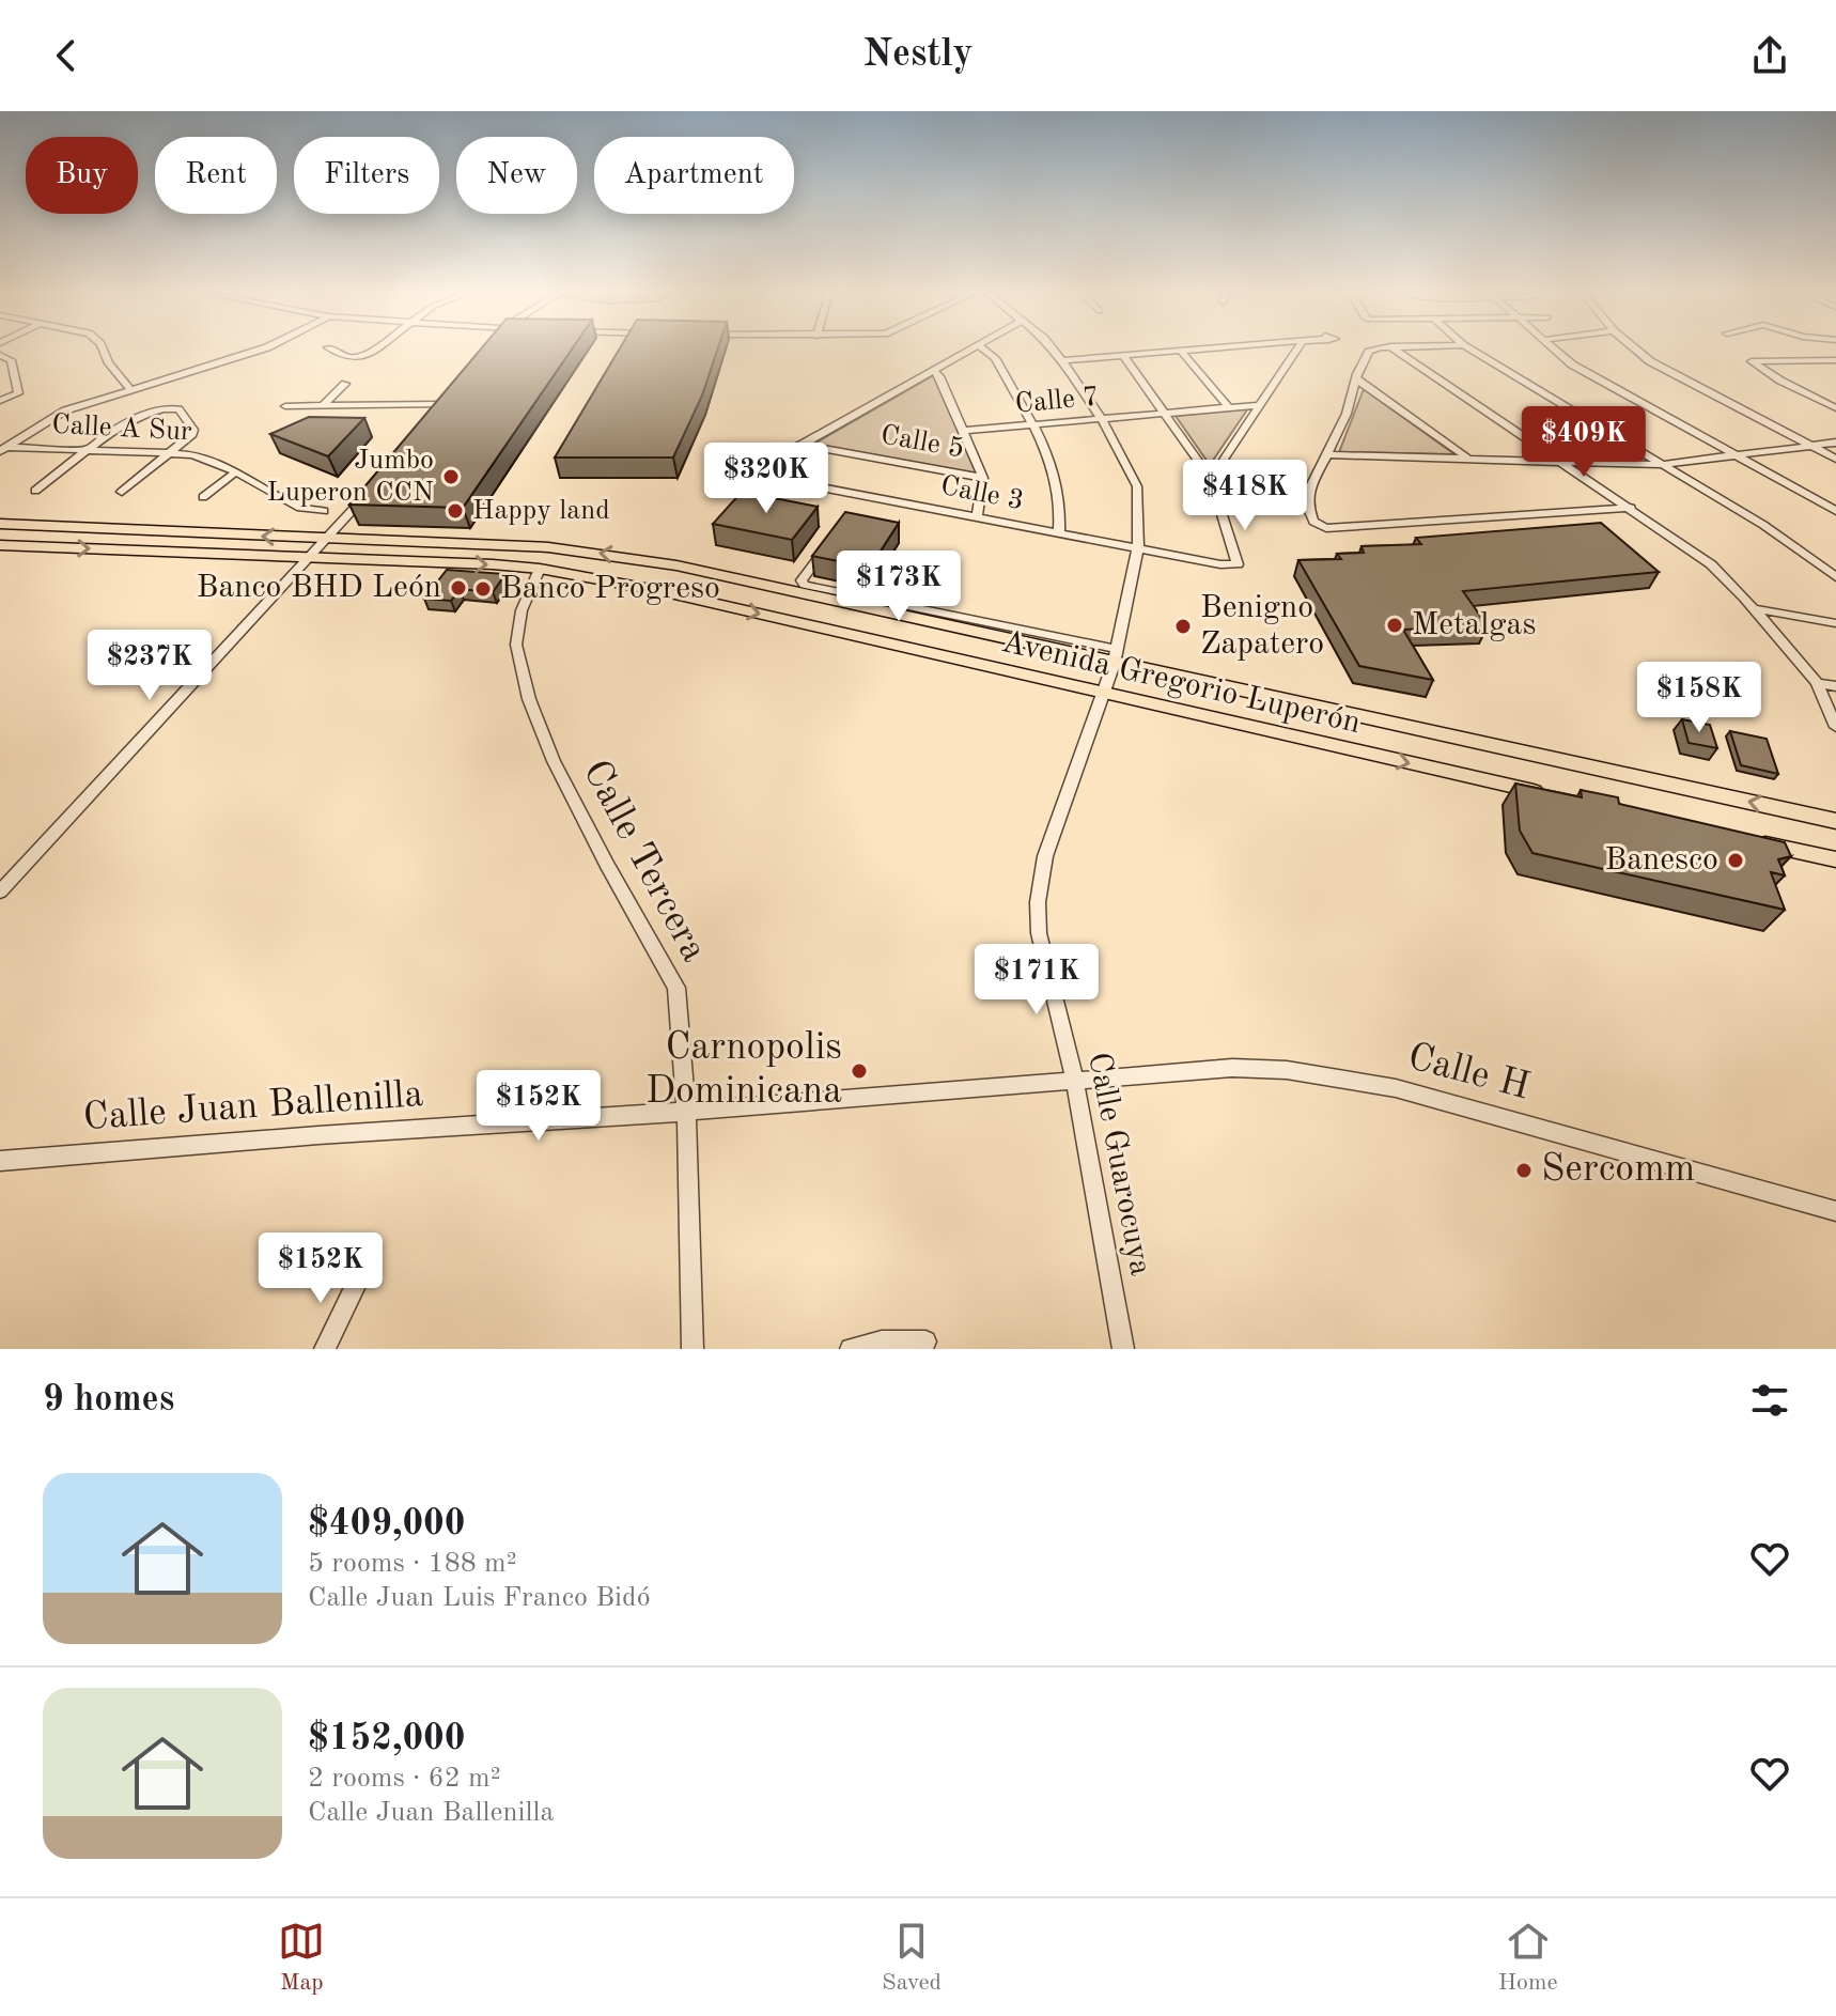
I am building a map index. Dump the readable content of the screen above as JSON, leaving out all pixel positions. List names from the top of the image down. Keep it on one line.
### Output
{"streets":{"main road":["Avenida Gregorio Luperón"],"street":["Calle 7","Calle A Sur","Calle 5","Calle 3","Calle Tercera","Calle H","Calle Juan Ballenilla","Calle Guarocuya"]},"crossings":[["Calle 7","Calle Guarocuya"],["Calle 3","Calle Guarocuya"],["Avenida Gregorio Luperón","Calle Tercera"],["Avenida Gregorio Luperón","Calle Guarocuya"],["Calle Tercera","Calle Juan Ballenilla"],["Calle H","Calle Juan Ballenilla"],["Calle H","Calle Guarocuya"],["Calle Juan Ballenilla","Calle Guarocuya"]],"places":["Jumbo Luperon CCN","Happy land","Banco BHD León","Banco Progreso","Metalgas","Benigno Zapatero","Banesco","Carnopolis Dominicana","Sercomm"],"page":{"header":"Nestly","chip":["Buy","Rent","Filters","New","Apartment"],"price":["$409K","$320K","$418K","$173K","$237K","$158K","$171K","$152K","$152K"],"heading":"9 homes","list":[{"name":"$409,000","note":"5 rooms · 188 m² · Calle Juan Luis Franco Bidó"},{"name":"$152,000","note":"2 rooms · 62 m² · Calle Juan Ballenilla"}],"tabs":["Map","Saved","Home"]}}
